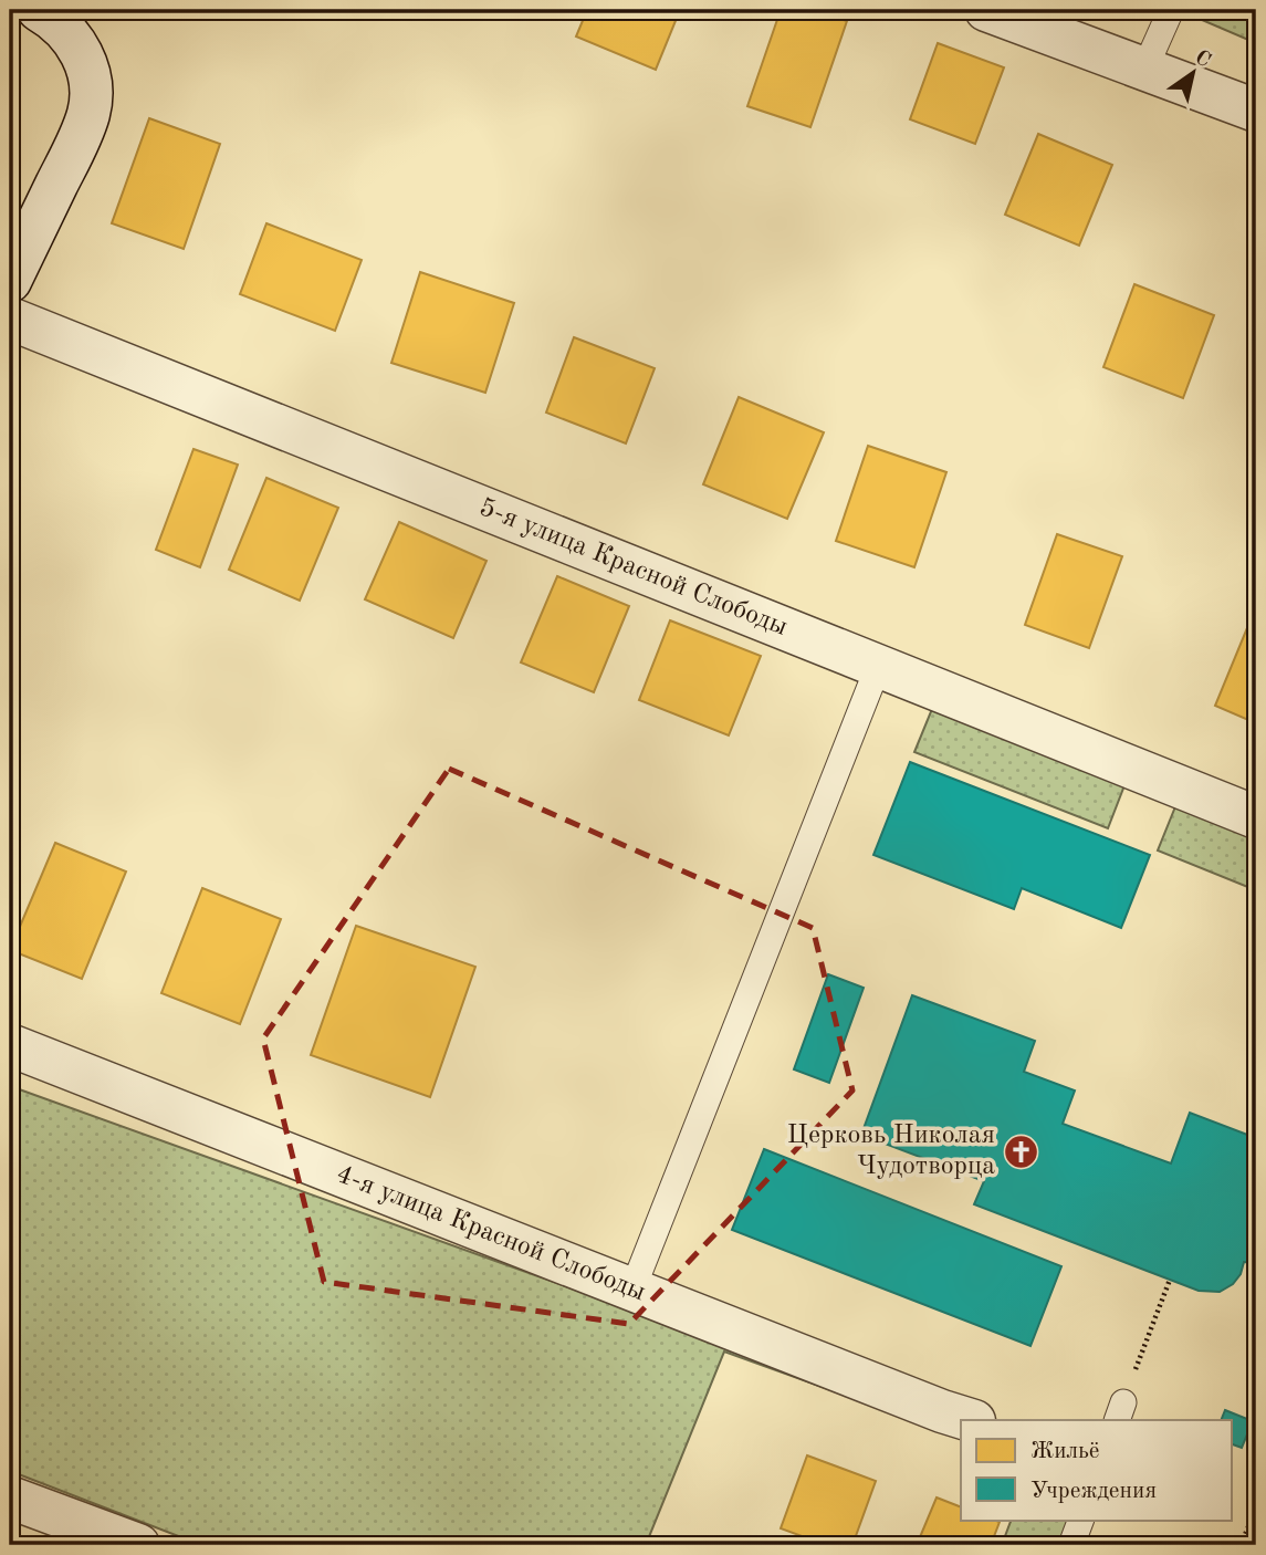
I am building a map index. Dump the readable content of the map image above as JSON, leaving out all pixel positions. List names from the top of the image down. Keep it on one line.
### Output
{"streets":{"street":["5-я улица Красной Слободы","4-я улица Красной Слободы"]},"places":{"church":["Церковь Николая Чудотворца"]},"legend":["Жильё","Учреждения"],"north":"top right"}
